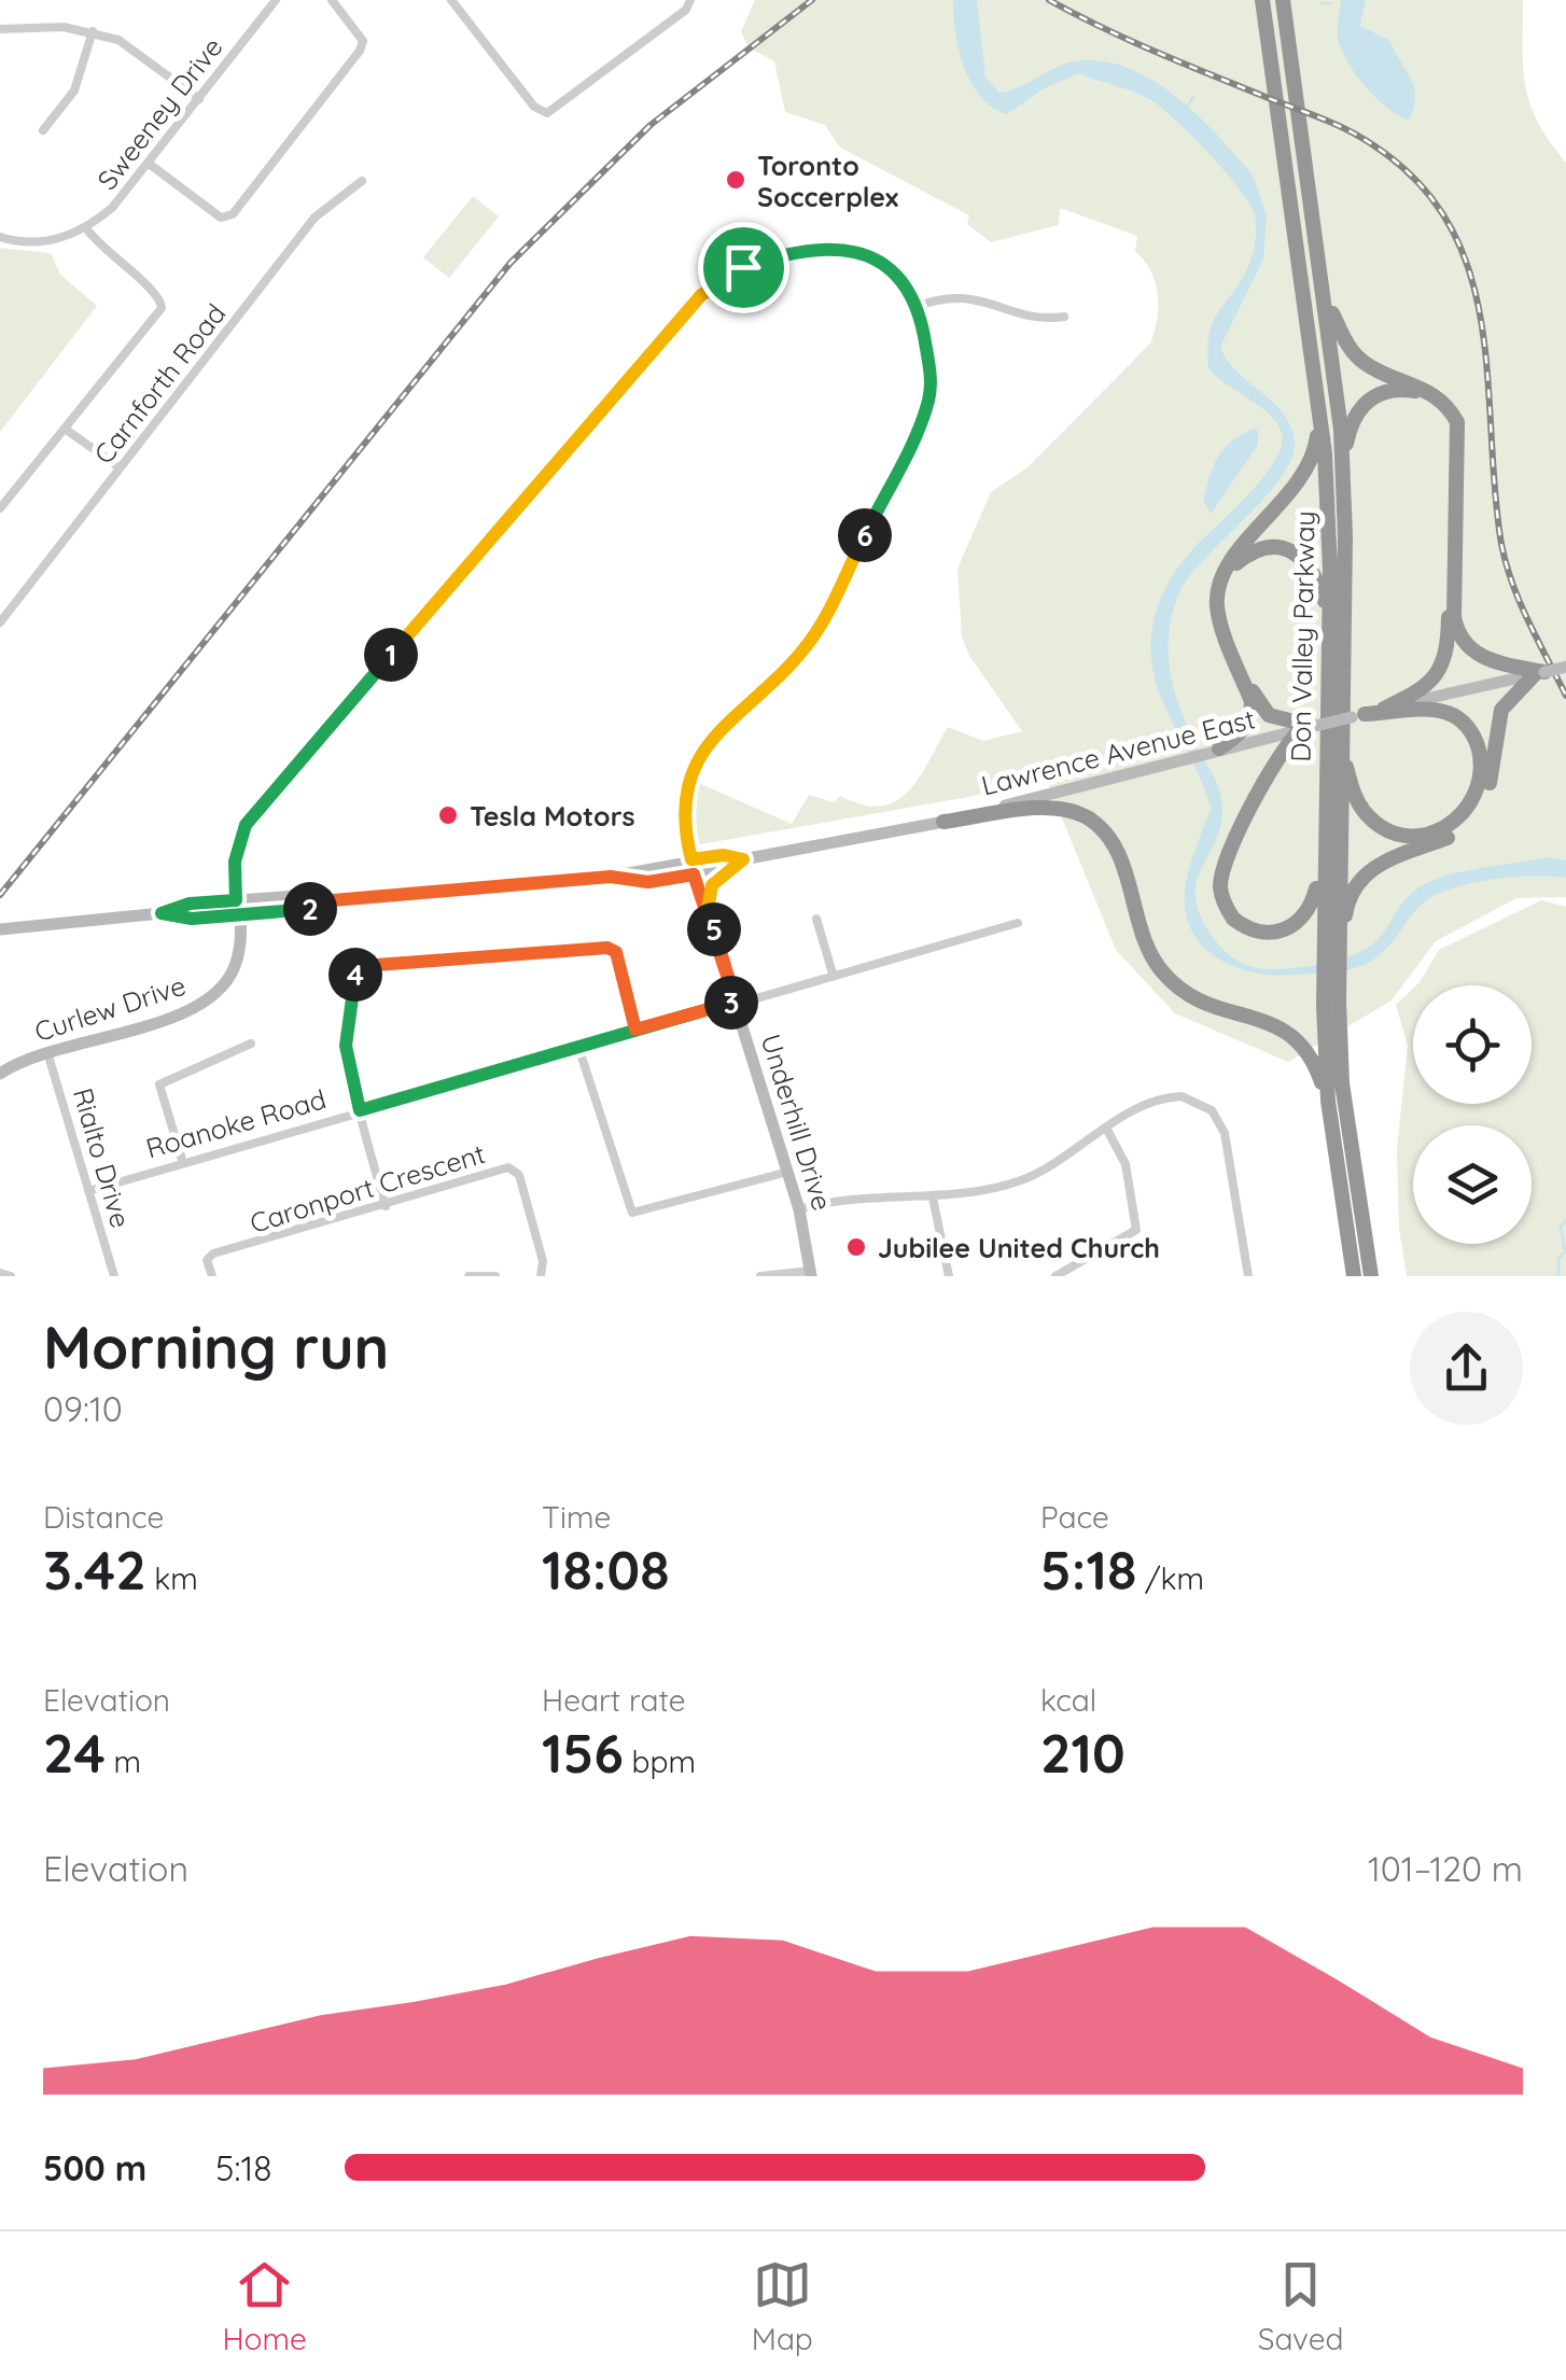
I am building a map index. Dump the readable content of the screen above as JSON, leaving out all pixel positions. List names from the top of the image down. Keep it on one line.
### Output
{"streets":{"highway":["Don Valley Parkway"],"street":["Sweeney Drive","Carnforth Road","Lawrence Avenue East","Curlew Drive","Underhill Drive","Roanoke Road","Rialto Drive","Caronport Crescent"]},"crossings":[["Lawrence Avenue East","Curlew Drive"],["Lawrence Avenue East","Underhill Drive"],["Curlew Drive","Underhill Drive"],["Curlew Drive","Rialto Drive"],["Underhill Drive","Roanoke Road"],["Roanoke Road","Rialto Drive"]],"places":["Toronto Soccerplex","Tesla Motors","Jubilee United Church"],"page":{"pins":["6","1","2","5","4","3"],"heading":["Morning run","09:10"],"stats":[["Distance","3.42 km"],["Time","18:08"],["Pace","5:18 /km"],["Elevation","24 m"],["Heart rate","156 bpm"],["kcal","210"]],"chart":["Elevation","101–120 m"],"list":[{"name":"500 m","note":"5:18"}],"tabs":["Home","Map","Saved"]}}
